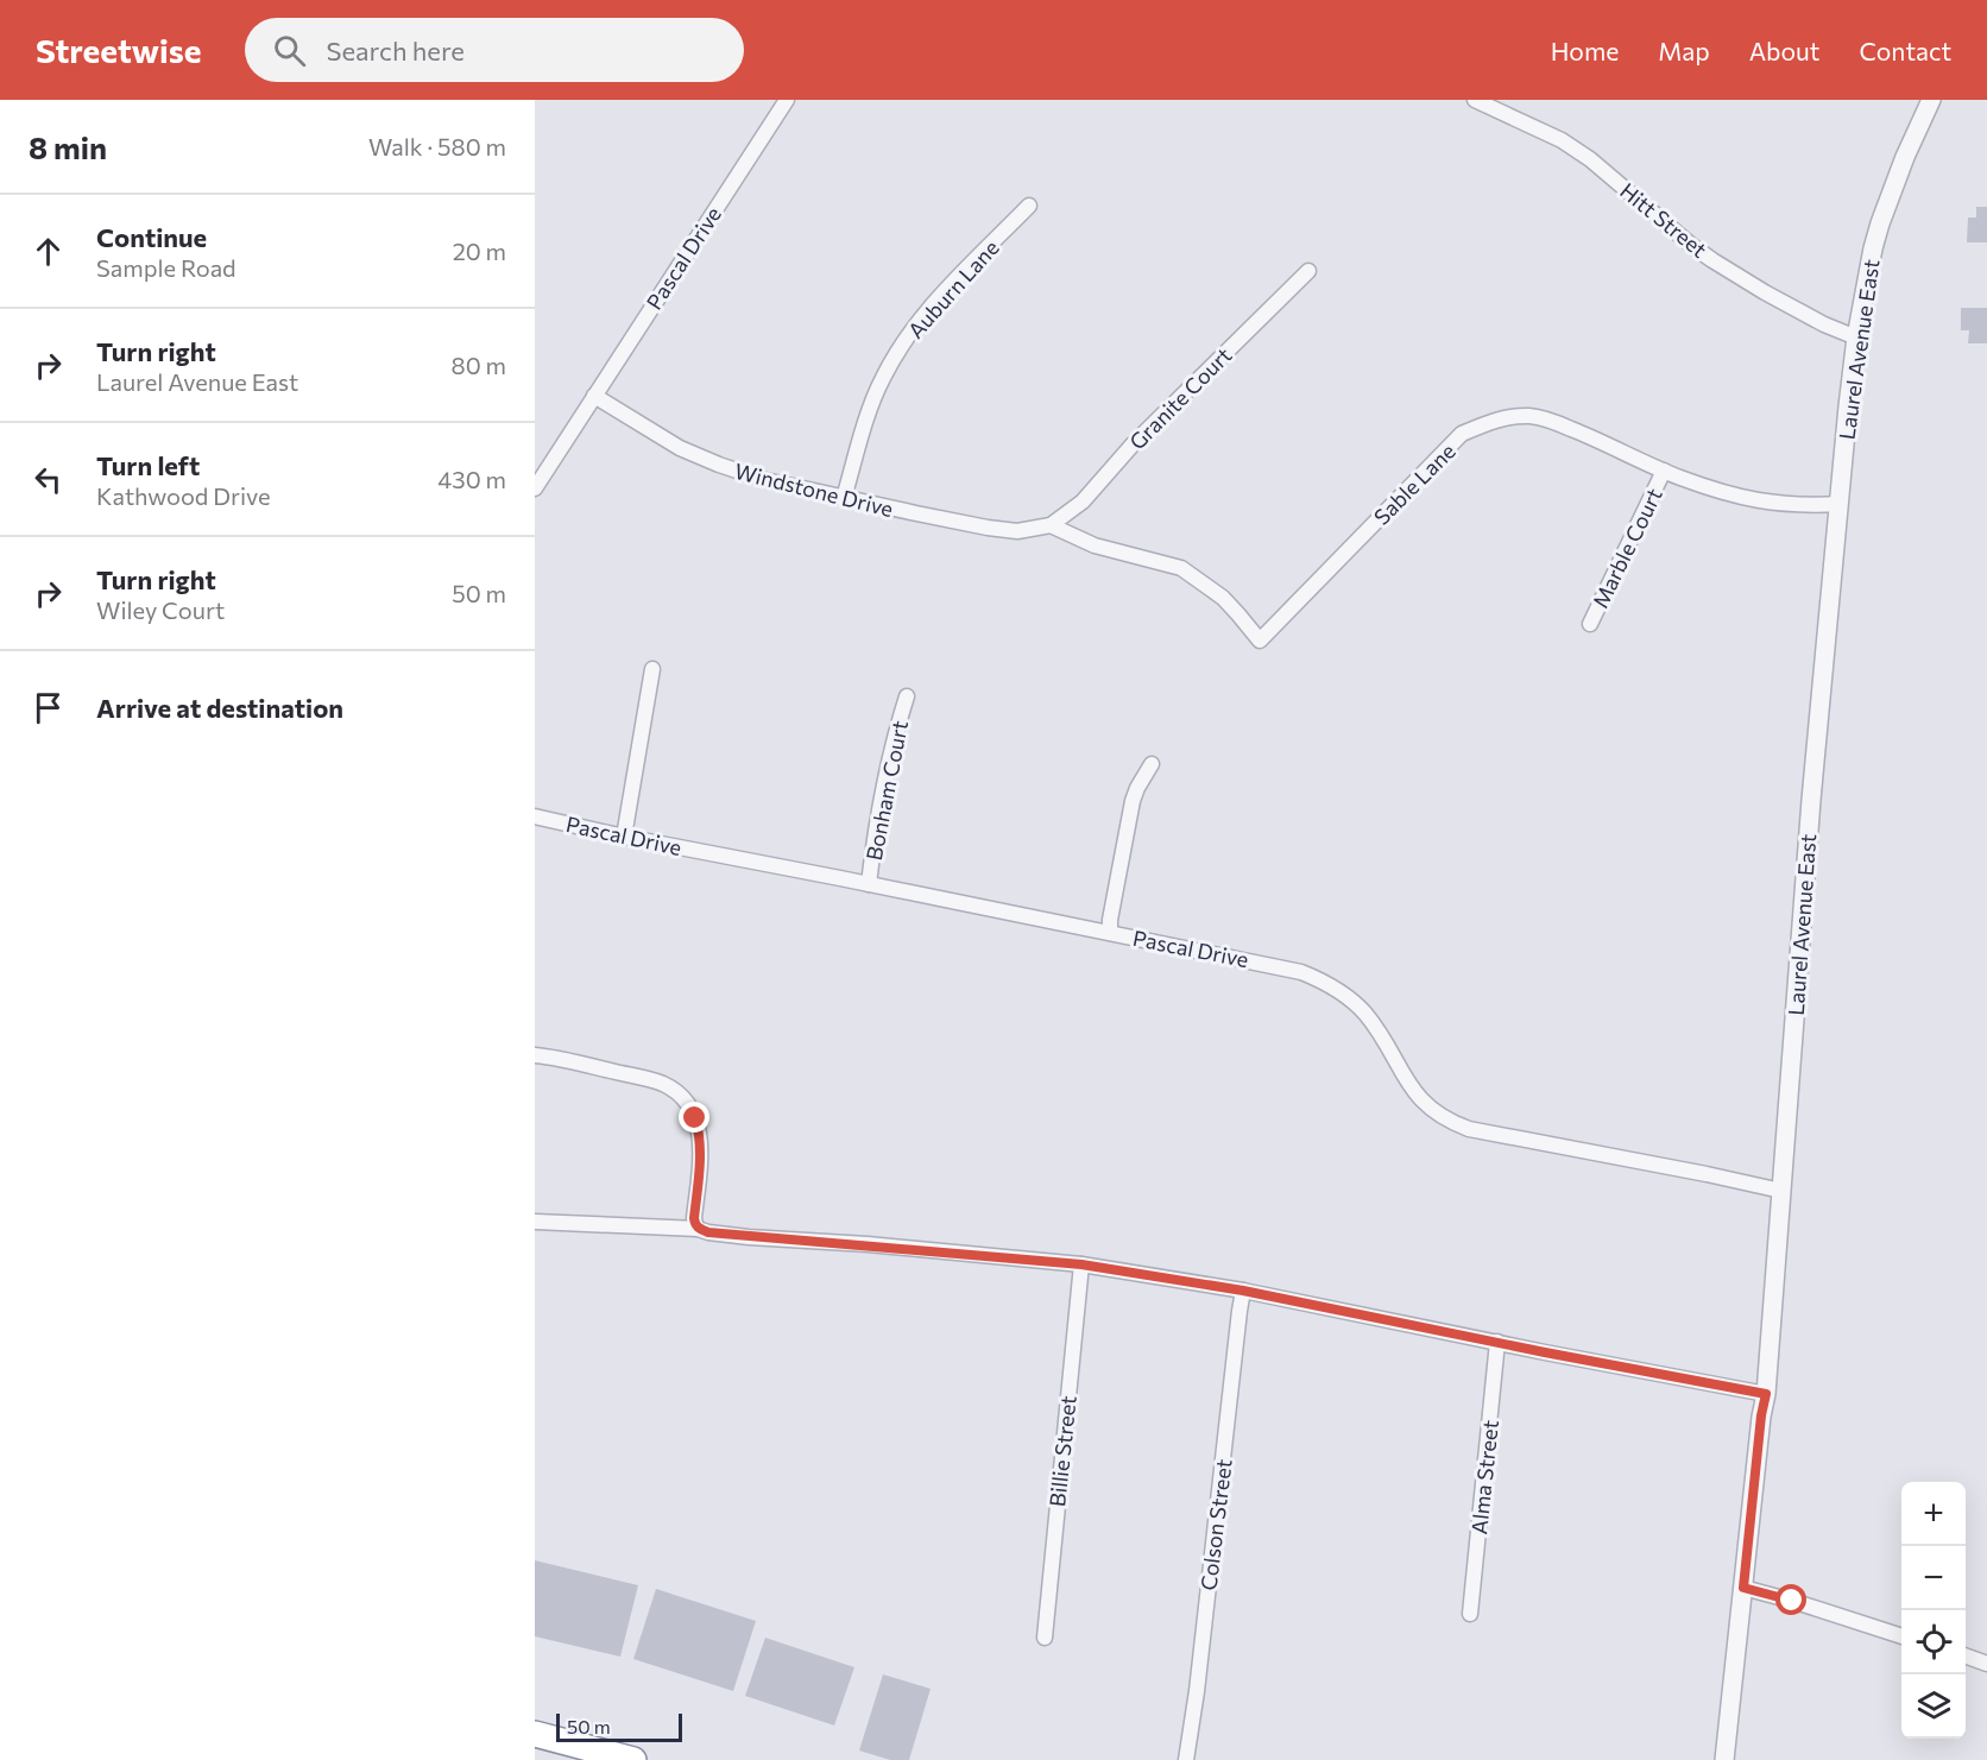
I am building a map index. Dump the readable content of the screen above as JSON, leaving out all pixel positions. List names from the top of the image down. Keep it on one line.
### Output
{"streets":{"street":["Hitt Street","Pascal Drive","Auburn Lane","Laurel Avenue East","Granite Court","Sable Lane","Windstone Drive","Marble Court","Bonham Court","Billie Street","Alma Street","Colson Street"]},"crossings":[["Hitt Street","Laurel Avenue East"],["Pascal Drive","Laurel Avenue East"],["Pascal Drive","Windstone Drive"],["Pascal Drive","Bonham Court"],["Auburn Lane","Windstone Drive"],["Laurel Avenue East","Sable Lane"],["Granite Court","Sable Lane"],["Granite Court","Windstone Drive"],["Sable Lane","Windstone Drive"],["Sable Lane","Marble Court"]],"scale_bar":"50 m","page":{"header":"Streetwise","search":"Search here","nav":["Home","Map","About","Contact"],"heading":["8 min","Walk · 580 m"],"list":[["Continue","Sample Road","20 m"],["Turn right","Laurel Avenue East","80 m"],["Turn left","Kathwood Drive","430 m"],["Turn right","Wiley Court","50 m"],"Arrive at destination"],"map_buttons":["+","−"],"scale":"50 m"}}
